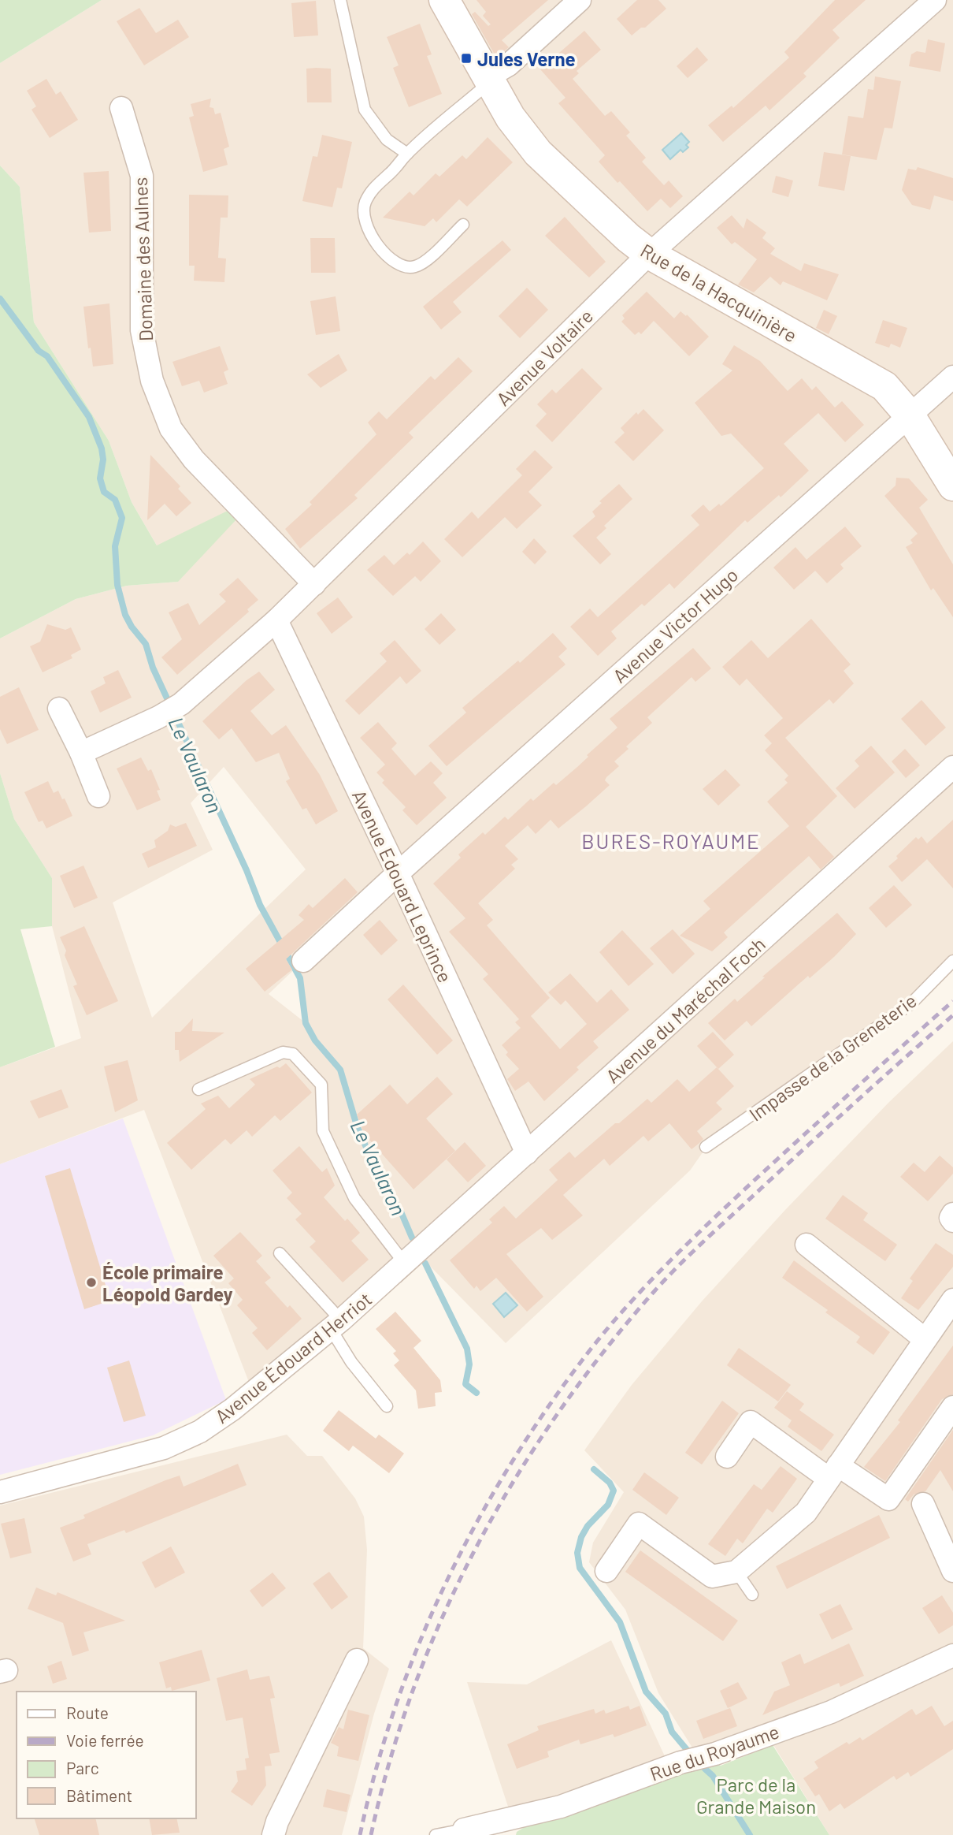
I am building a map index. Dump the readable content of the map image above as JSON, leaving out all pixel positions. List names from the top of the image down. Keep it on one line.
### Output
{"streets":{"street":["Domaine des Aulnes","Rue de la Hacquinière","Avenue Voltaire","Avenue Victor Hugo","Avenue Edouard Leprince","Avenue du Maréchal Foch","Avenue Édouard Herriot","Rue du Royaume"],"lane":["Impasse de la Greneterie"]},"crossings":[["Domaine des Aulnes","Avenue Voltaire"],["Rue de la Hacquinière","Avenue Voltaire"],["Rue de la Hacquinière","Avenue Victor Hugo"],["Avenue Voltaire","Avenue Edouard Leprince"],["Avenue Victor Hugo","Avenue Edouard Leprince"],["Avenue Edouard Leprince","Avenue du Maréchal Foch"],["Avenue du Maréchal Foch","Avenue Édouard Herriot"]],"districts":["BURES-ROYAUME"],"water":["Le Vaularon"],"parks":["Parc de la Grande Maison"],"places":{"transit":["Jules Verne"],"other":["École primaire Léopold Gardey"]},"legend":["Route","Voie ferrée","Parc","Bâtiment"]}
